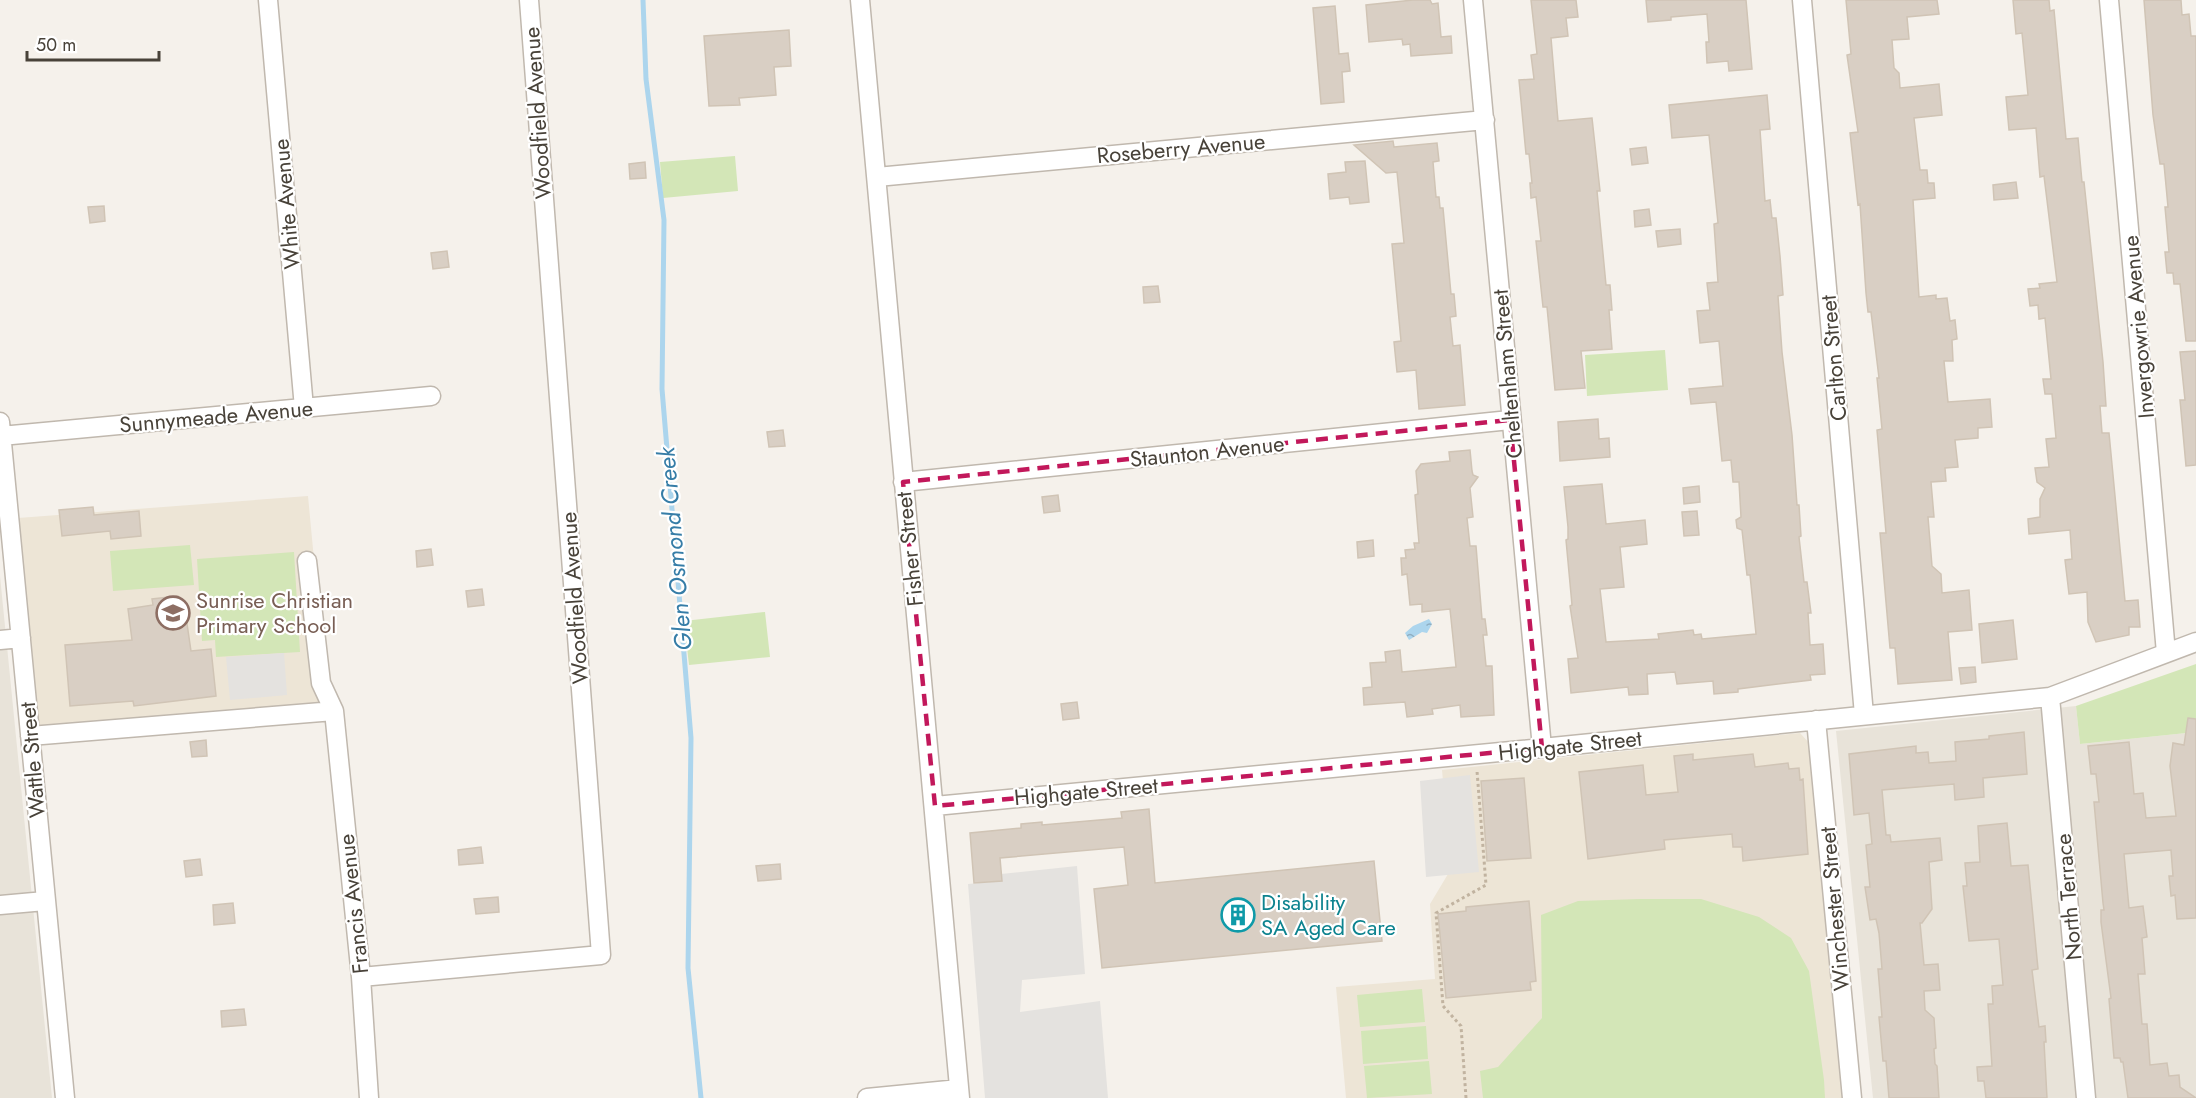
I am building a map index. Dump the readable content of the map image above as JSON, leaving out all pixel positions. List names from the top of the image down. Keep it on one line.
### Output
{"streets":{"street":["Woodfield Avenue","Roseberry Avenue","White Avenue","Invergowrie Avenue","Carlton Street","Cheltenham Street","Sunnymeade Avenue","Staunton Avenue","Fisher Street","Highgate Street","Wattle Street","North Terrace","Francis Avenue","Winchester Street"]},"crossings":[["Woodfield Avenue","Francis Avenue"],["Roseberry Avenue","Cheltenham Street"],["Roseberry Avenue","Fisher Street"],["White Avenue","Sunnymeade Avenue"],["Invergowrie Avenue","Highgate Street"],["Carlton Street","Highgate Street"],["Cheltenham Street","Staunton Avenue"],["Cheltenham Street","Highgate Street"],["Sunnymeade Avenue","Wattle Street"],["Staunton Avenue","Fisher Street"],["Fisher Street","Highgate Street"],["Highgate Street","North Terrace"],["Highgate Street","Winchester Street"]],"water":["Glen Osmond Creek"],"places":{"school or university":["Sunrise Christian Primary School"],"building":["Disability SA Aged Care"]},"scale_bar":"50 m"}
